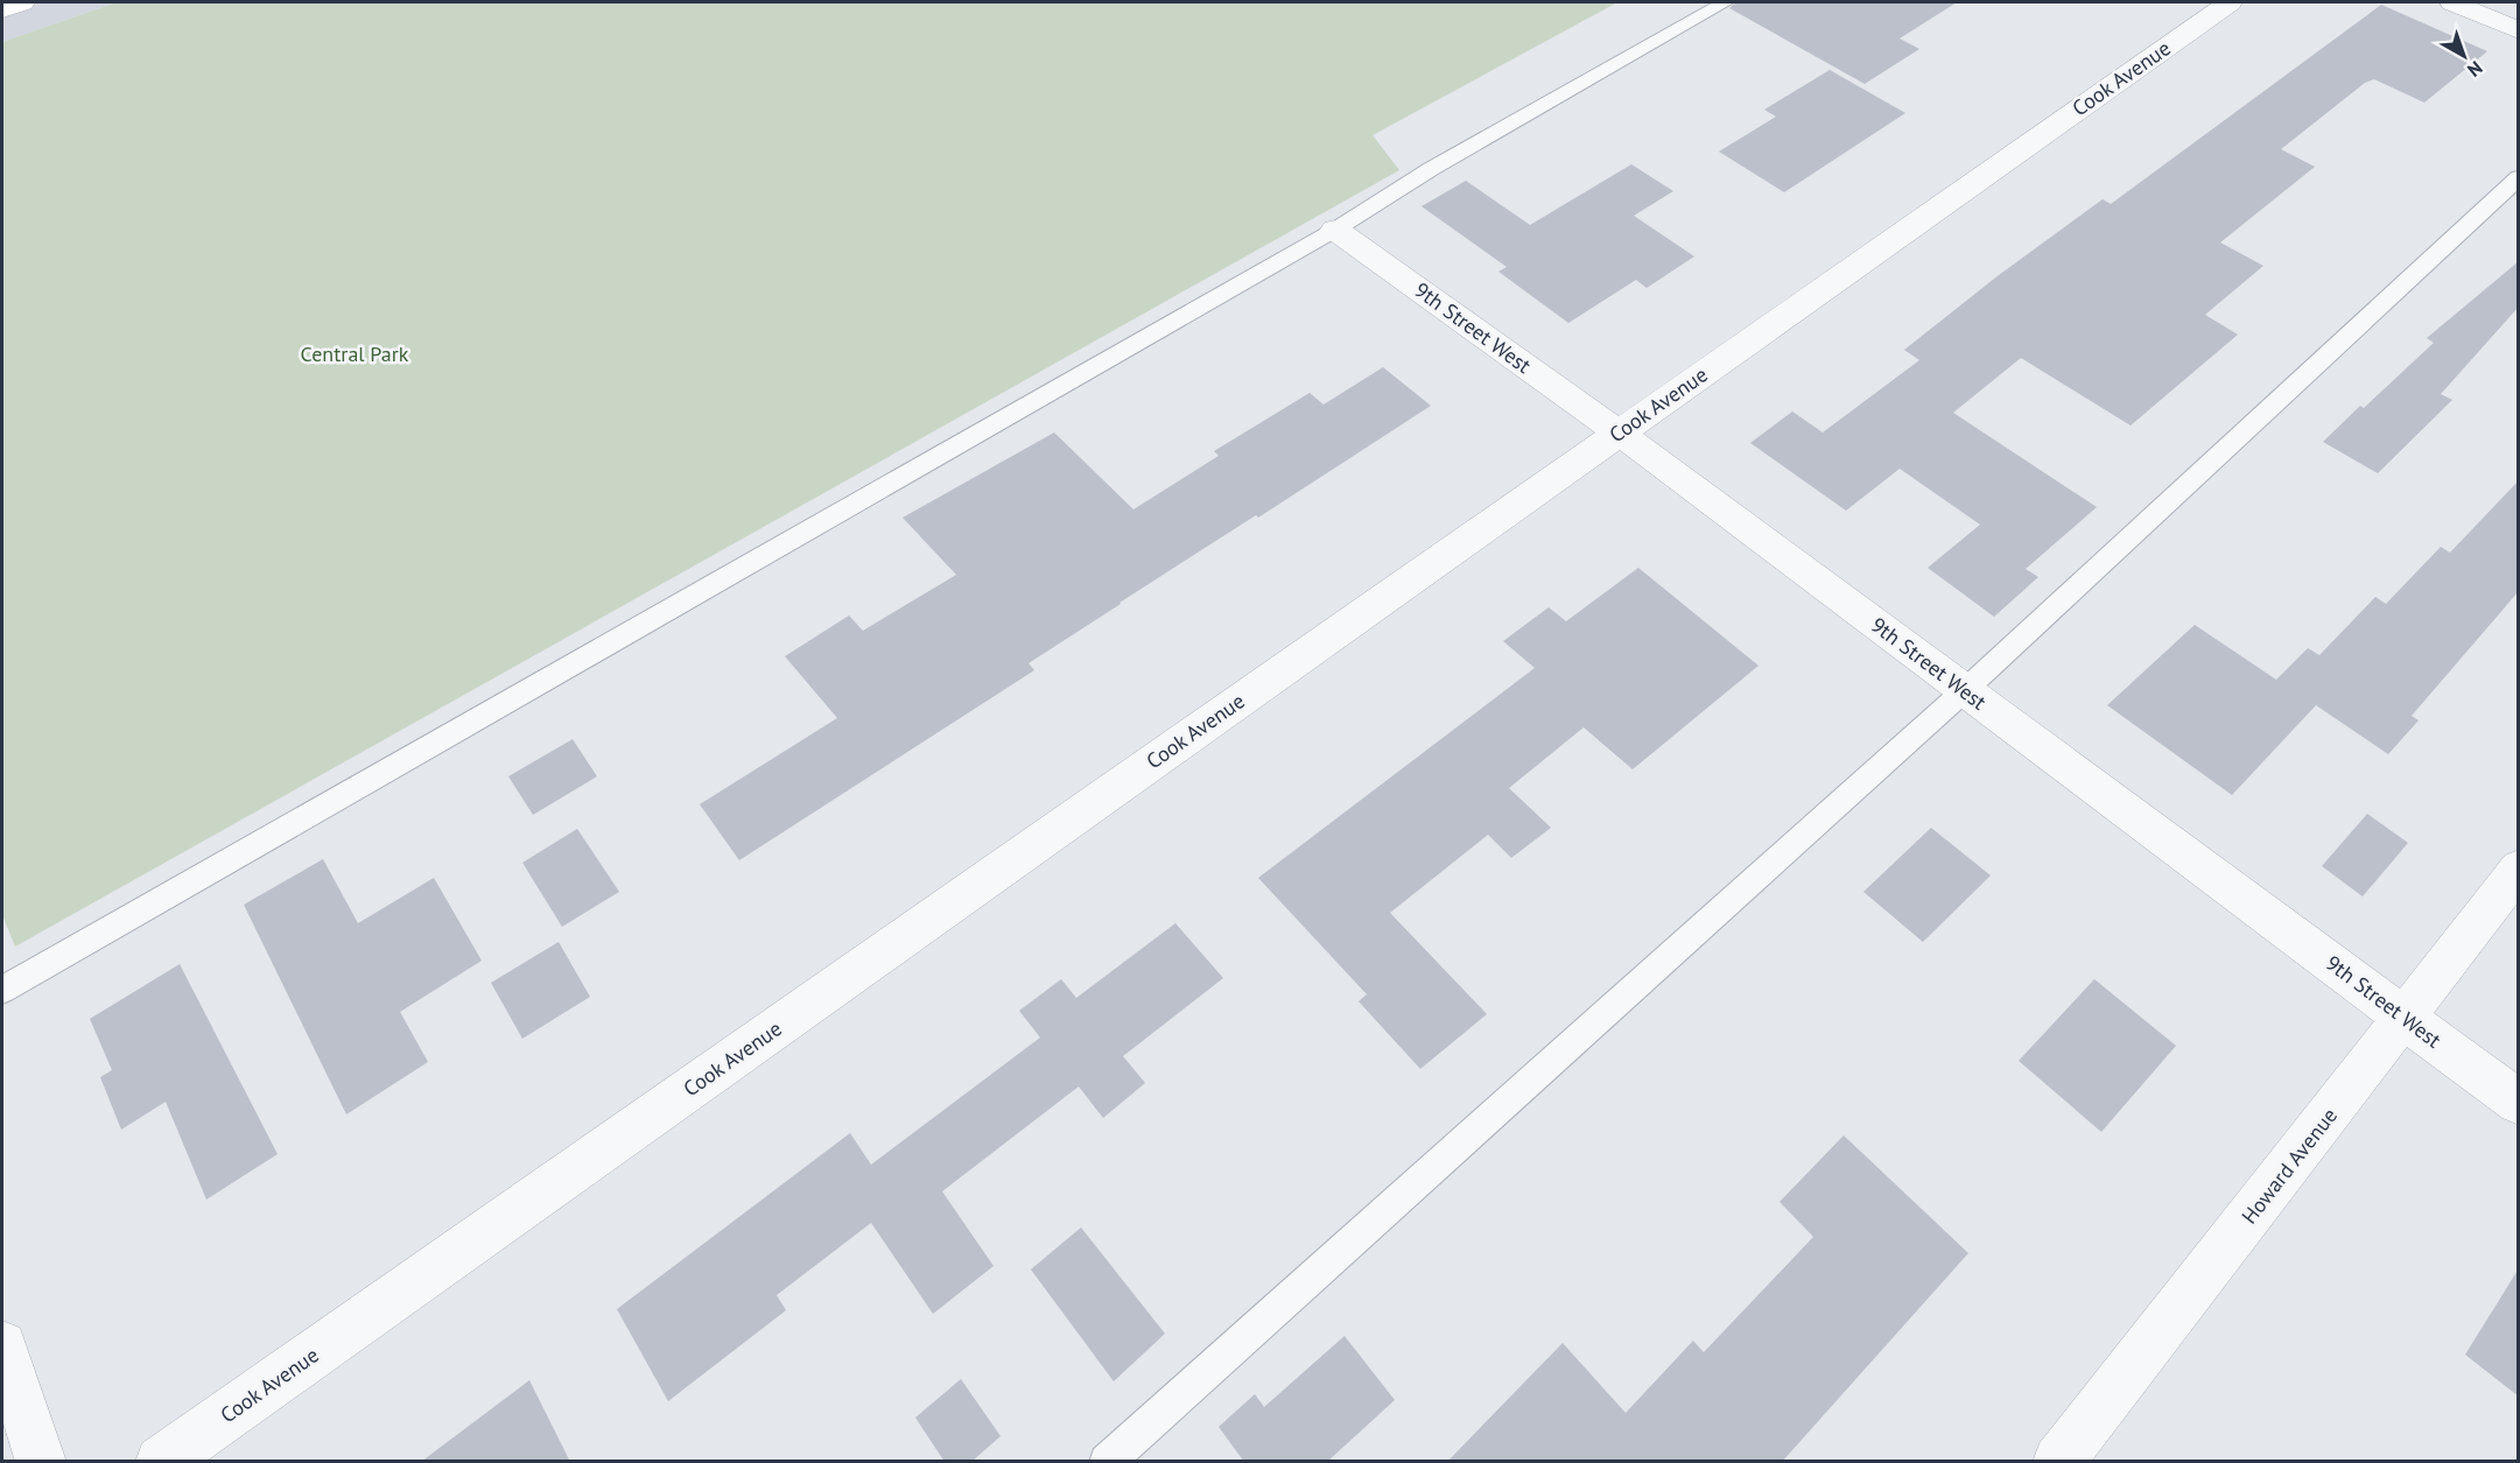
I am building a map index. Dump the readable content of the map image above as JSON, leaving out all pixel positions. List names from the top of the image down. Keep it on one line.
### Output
{"streets":{"street":["Cook Avenue","9th Street West","Howard Avenue"]},"crossings":[["Cook Avenue","9th Street West"],["9th Street West","Howard Avenue"]],"parks":["Central Park"],"north":"bottom right"}
